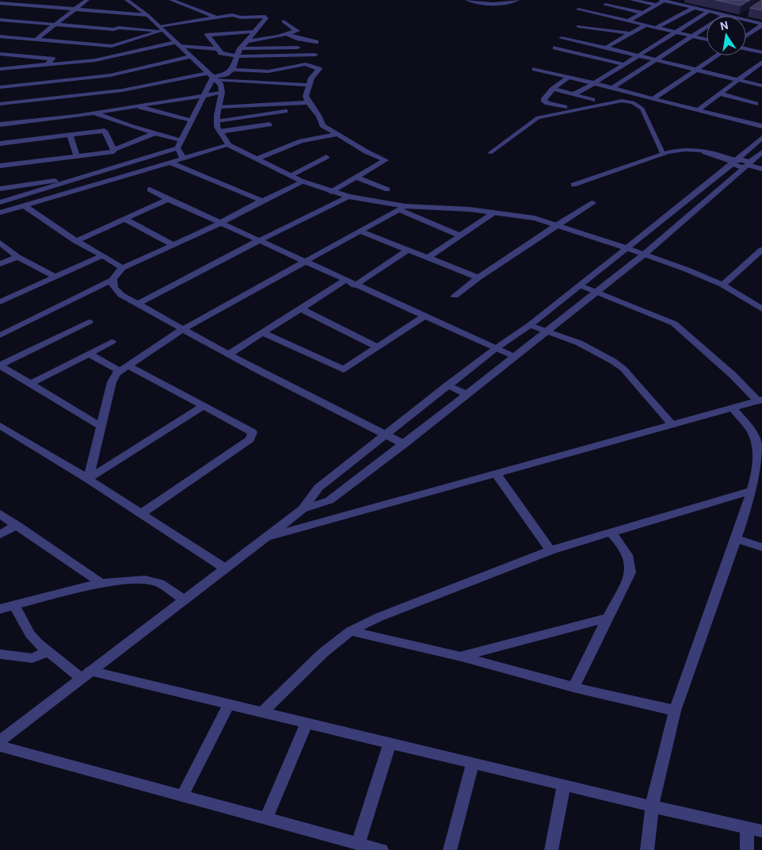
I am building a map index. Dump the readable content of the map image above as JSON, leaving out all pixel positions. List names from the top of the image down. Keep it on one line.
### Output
{"north":"top"}
